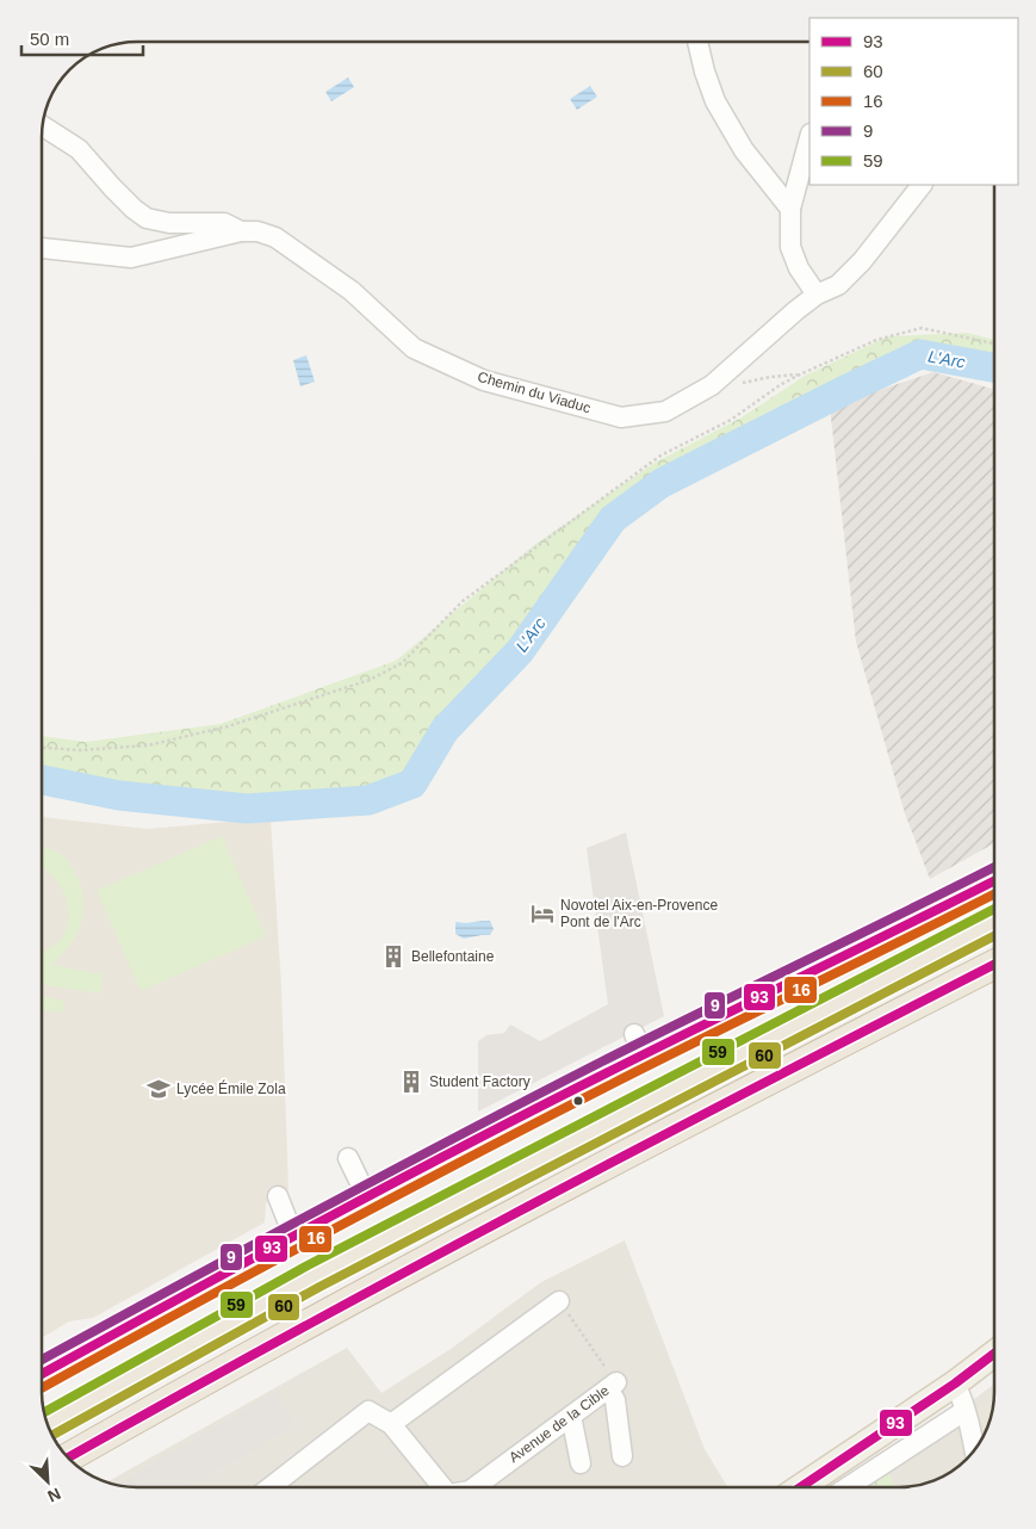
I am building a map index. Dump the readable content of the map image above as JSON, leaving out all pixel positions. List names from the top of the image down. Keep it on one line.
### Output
{"streets":{"street":["Chemin du Viaduc","Avenue de la Cible"]},"water":["L'Arc"],"places":{"hotel":["Novotel Aix-en-Provence Pont de l'Arc"],"building":["Bellefontaine","Student Factory"],"school or university":["Lycée Émile Zola"]},"lines":["transit line 9","transit line 93","transit line 16","transit line 59","transit line 60"],"legend":["93","60","16","9","59"],"scale_bar":"50 m","north":"bottom right"}
